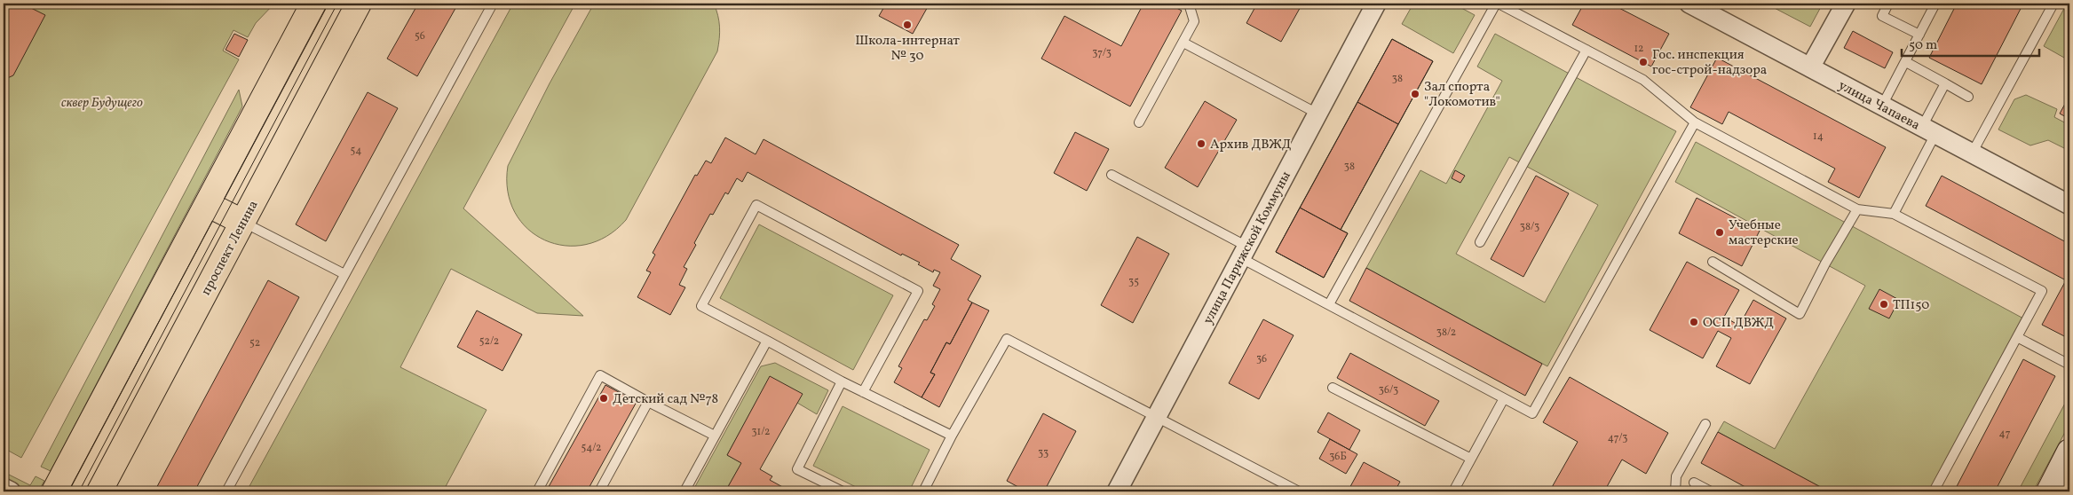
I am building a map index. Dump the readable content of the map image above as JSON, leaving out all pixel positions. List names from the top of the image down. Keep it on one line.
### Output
{"streets":{"highway":["проспект Ленина"],"street":["улица Чапаева","улица Парижской Коммуны"]},"parks":["сквер Будущего"],"places":["Школа-интернат № 30","Гос. инспекция гос-строй-надзора","Зал спорта \"Локомотив\"","Архив ДВЖД","Учебные мастерские","ТП150","ОСП ДВЖД","Детский сад №78"],"house_numbers":["56","12","37/3","38","14","54","38","38/3","35","38/2","52/2","52","36","36/3","31/2","47","47/3","54/2","33","36Б"],"scale_bar":"50 m"}
